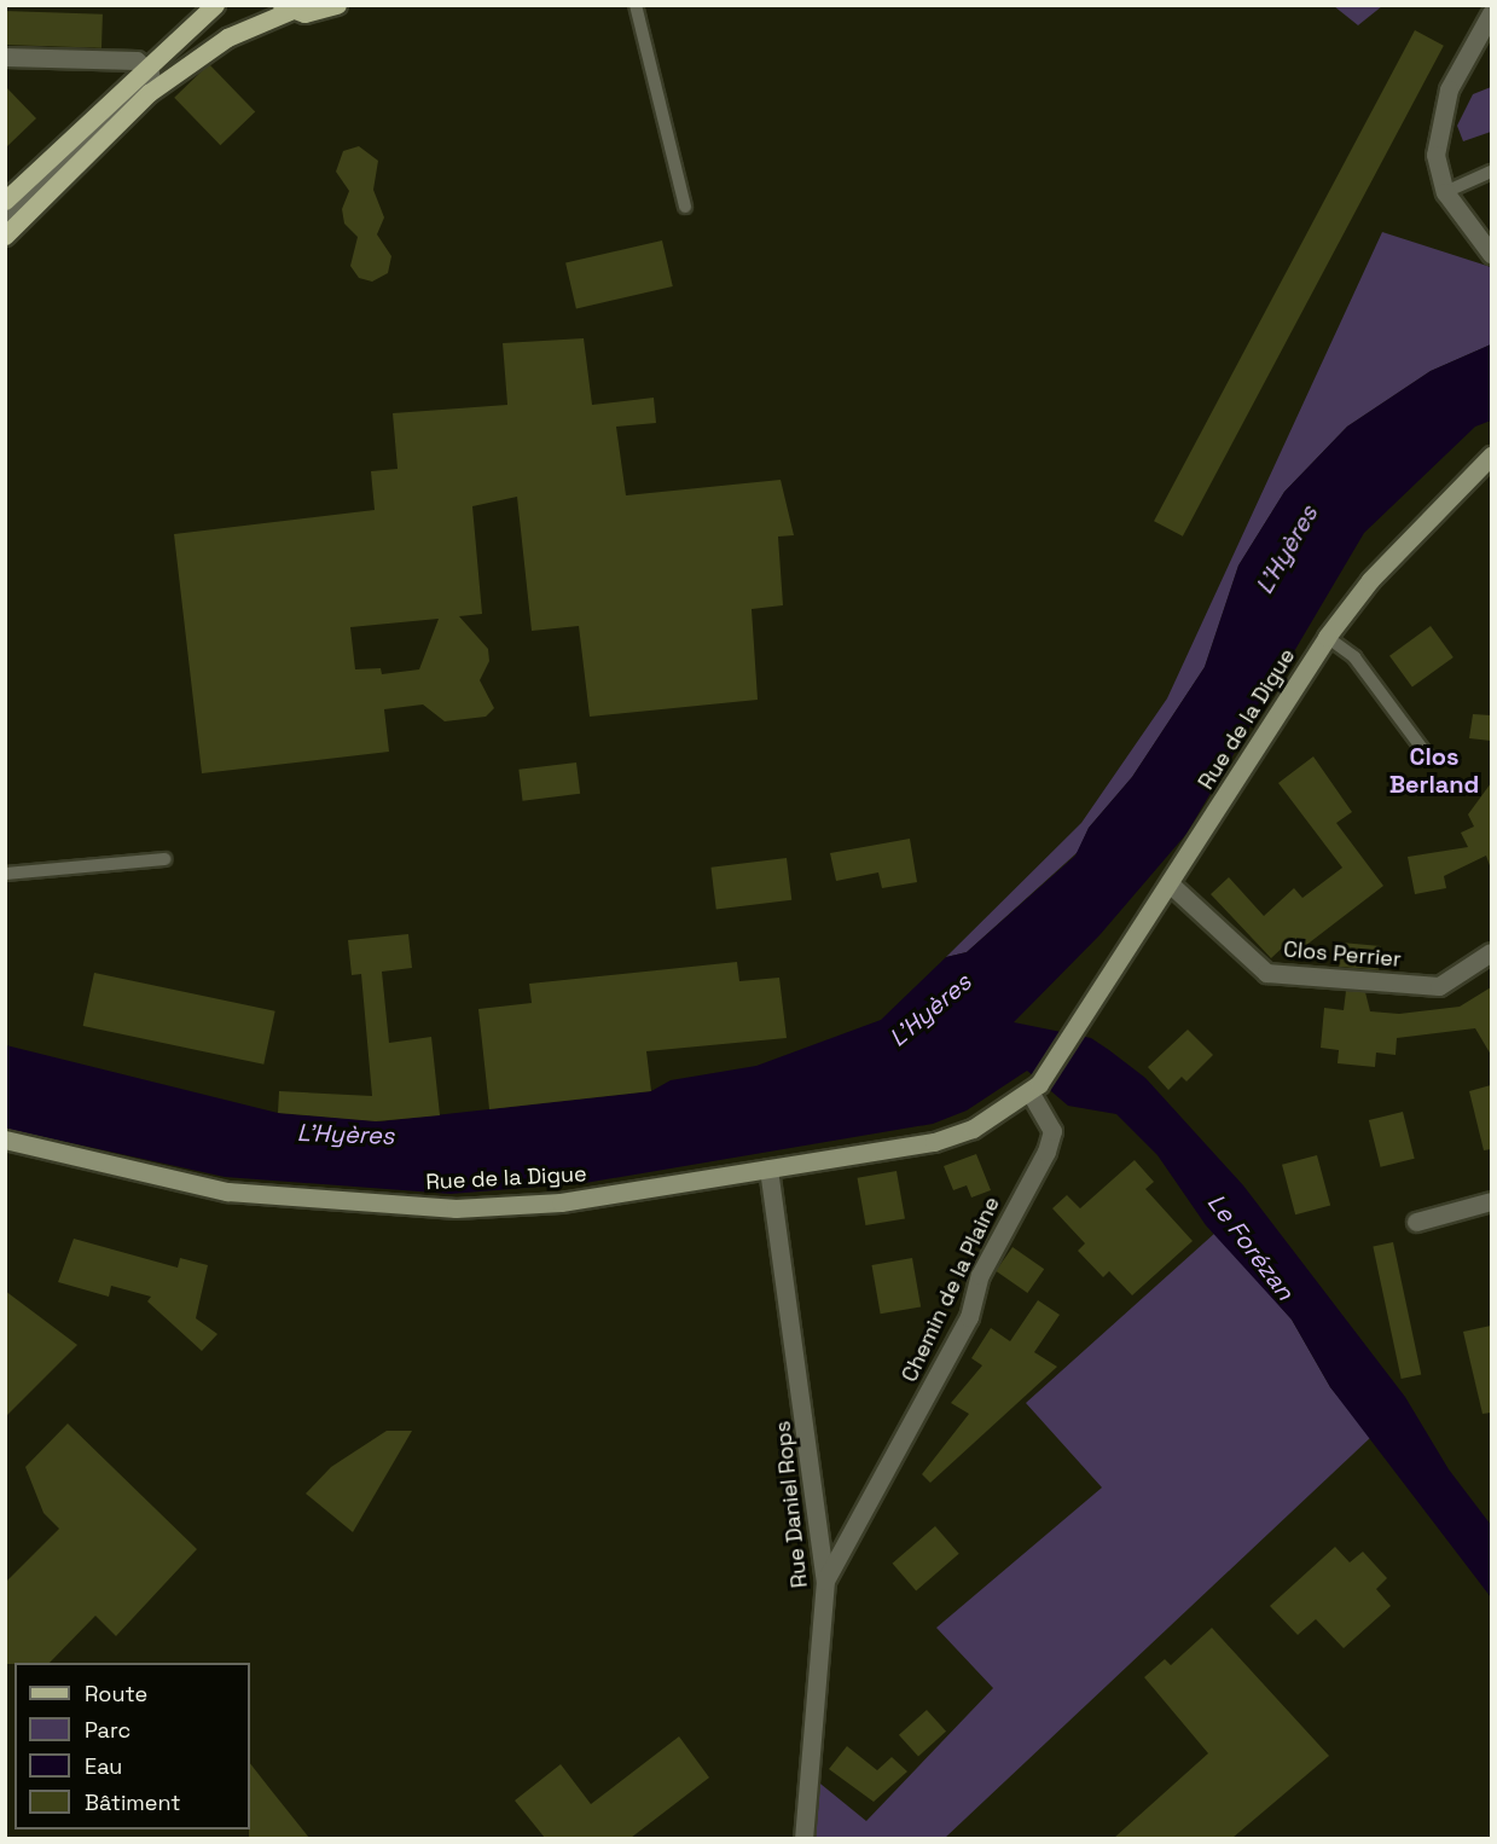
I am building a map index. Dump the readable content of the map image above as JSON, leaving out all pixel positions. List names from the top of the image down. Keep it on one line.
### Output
{"streets":{"street":["Rue de la Digue","Clos Perrier","Chemin de la Plaine","Rue Daniel Rops"]},"crossings":[["Rue de la Digue","Clos Perrier"],["Rue de la Digue","Chemin de la Plaine"],["Rue de la Digue","Rue Daniel Rops"],["Chemin de la Plaine","Rue Daniel Rops"]],"districts":["Clos Berland"],"water":["L'Hyères","Le Forézan"],"legend":["Route","Parc","Eau","Bâtiment"]}
